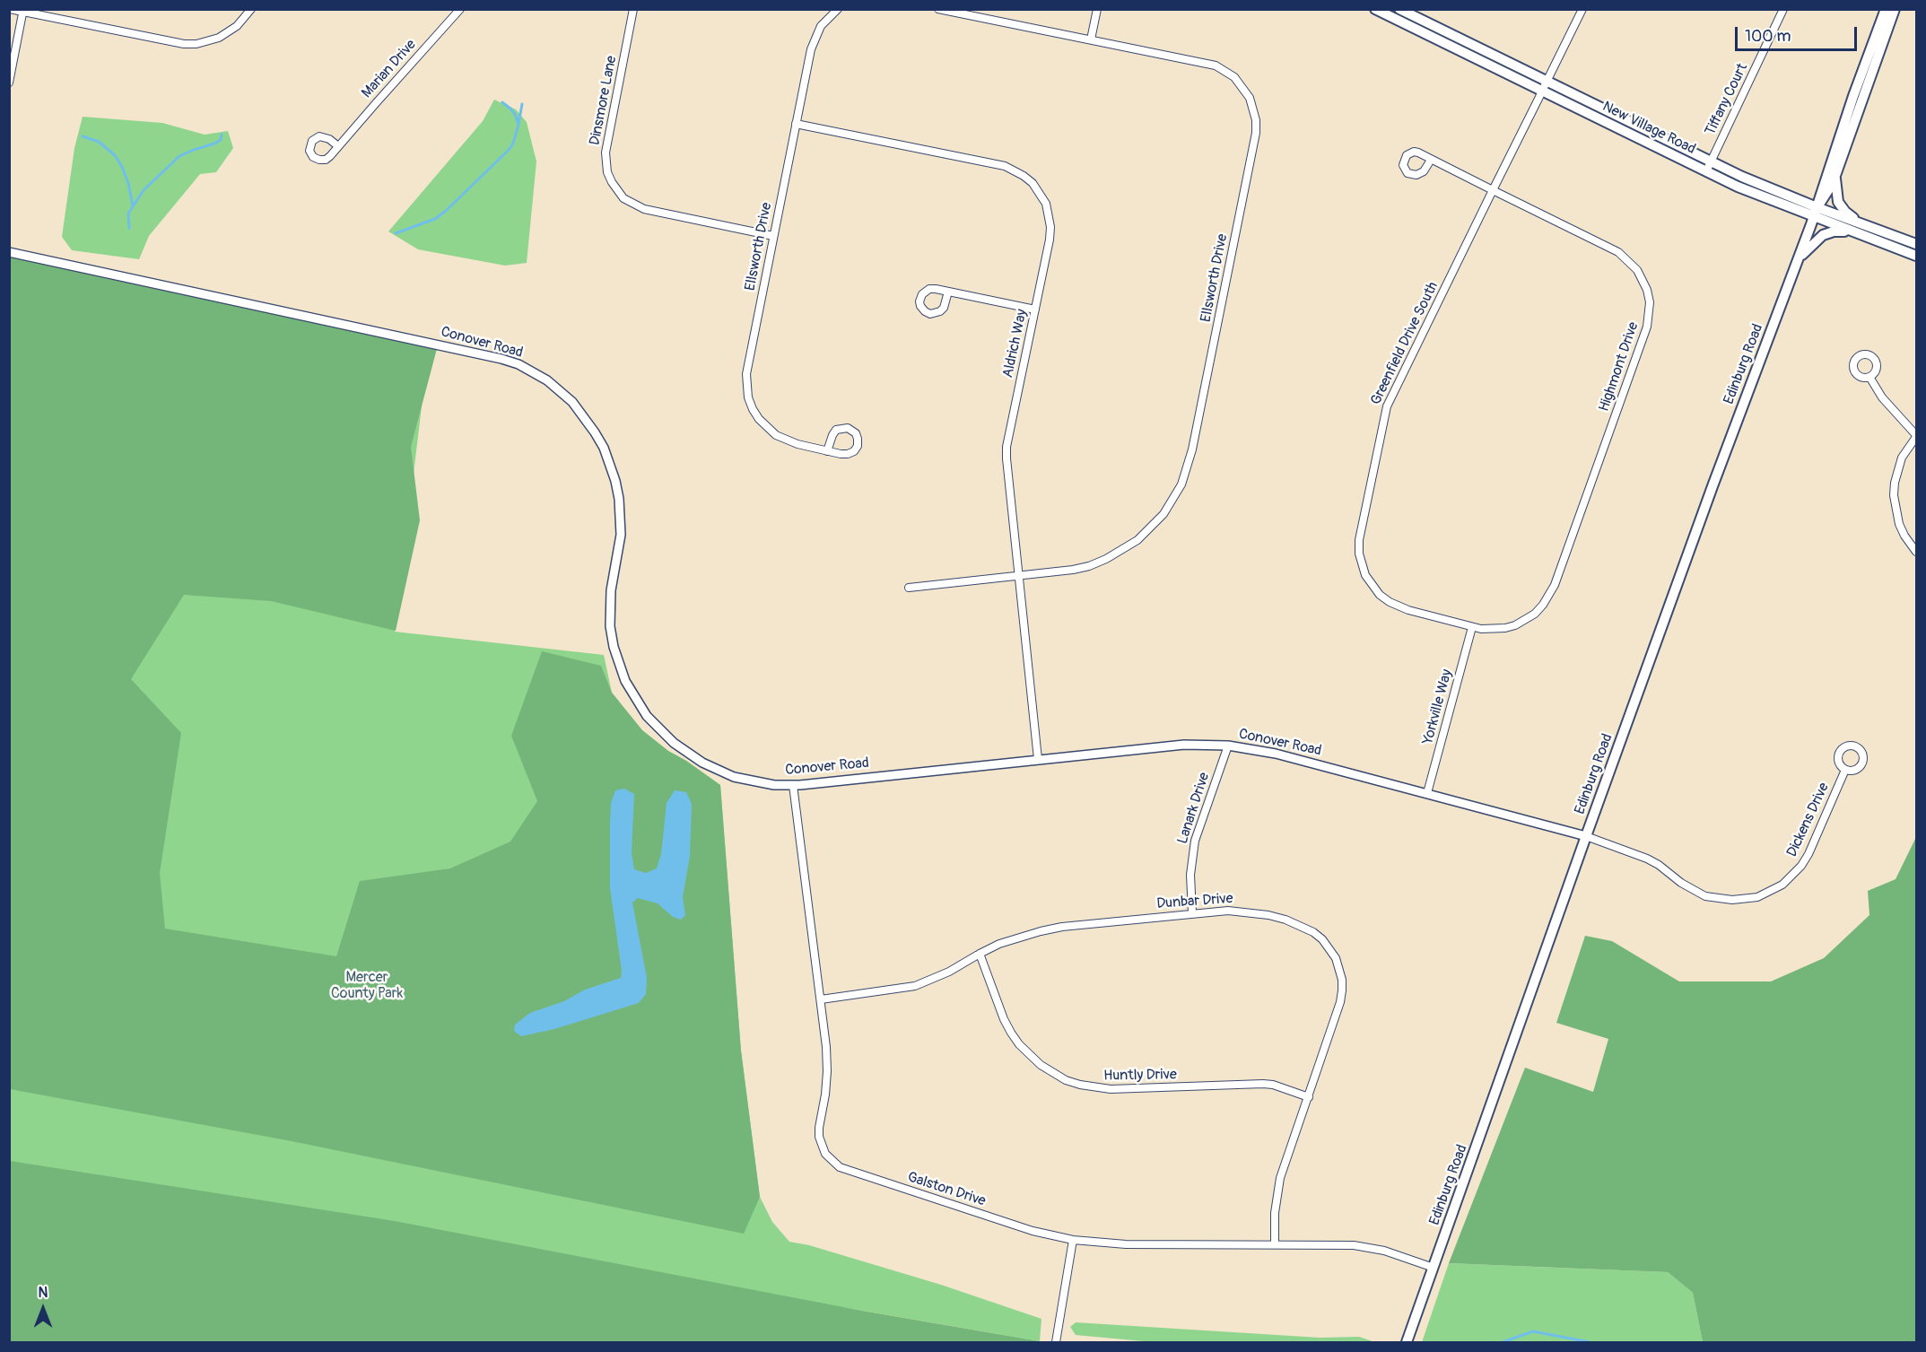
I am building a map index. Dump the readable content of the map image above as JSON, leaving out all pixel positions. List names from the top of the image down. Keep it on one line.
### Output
{"streets":{"main road":["New Village Road","Edinburg Road"],"street":["Marian Drive","Tiffany Court","Dinsmore Lane","Ellsworth Drive","Conover Road","Aldrich Way","Greenfield Drive South","Highmont Drive","Yorkville Way","Lanark Drive","Dickens Drive","Dunbar Drive","Huntly Drive","Galston Drive"]},"crossings":[["Tiffany Court","New Village Road"],["Dinsmore Lane","Ellsworth Drive"],["New Village Road","Greenfield Drive South"],["New Village Road","Edinburg Road"],["Ellsworth Drive","Aldrich Way"],["Conover Road","Aldrich Way"],["Conover Road","Edinburg Road"],["Conover Road","Yorkville Way"],["Conover Road","Lanark Drive"],["Conover Road","Dickens Drive"],["Conover Road","Galston Drive"],["Greenfield Drive South","Highmont Drive"],["Greenfield Drive South","Yorkville Way"],["Edinburg Road","Dickens Drive"],["Edinburg Road","Galston Drive"],["Lanark Drive","Dunbar Drive"],["Dunbar Drive","Huntly Drive"],["Dunbar Drive","Galston Drive"]],"parks":["Mercer County Park"],"scale_bar":"100 m","north":"top"}
